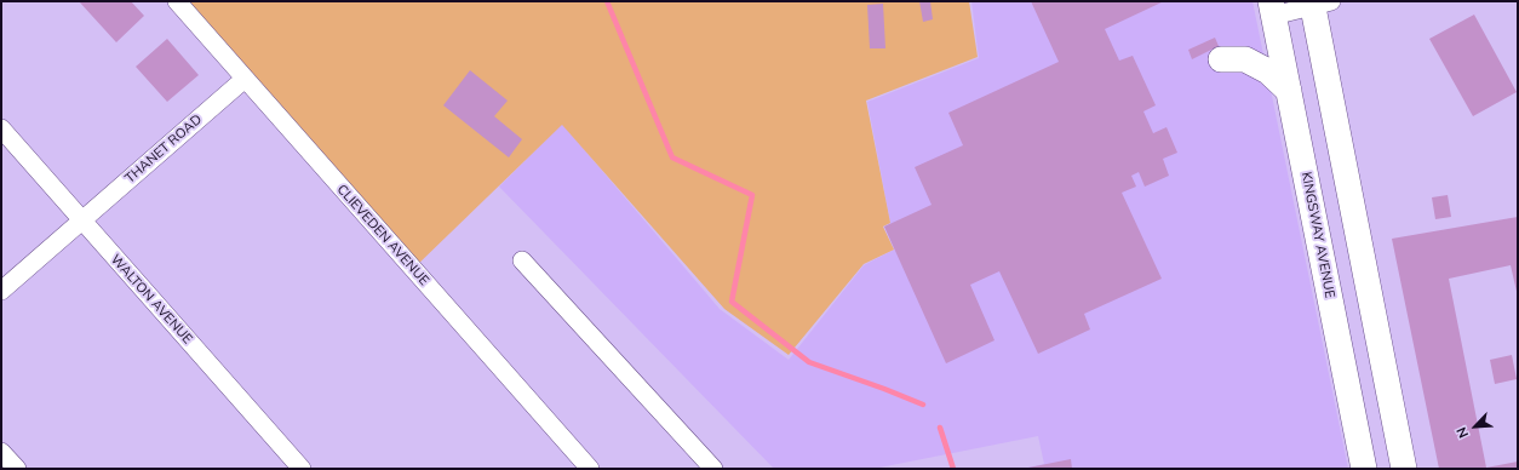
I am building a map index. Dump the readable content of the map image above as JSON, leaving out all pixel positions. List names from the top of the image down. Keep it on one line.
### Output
{"streets":{"main road":["KINGSWAY AVENUE"],"street":["THANET ROAD","CLIEVEDEN AVENUE","WALTON AVENUE"]},"crossings":[["THANET ROAD","CLIEVEDEN AVENUE"],["THANET ROAD","WALTON AVENUE"]],"north":"bottom left"}
